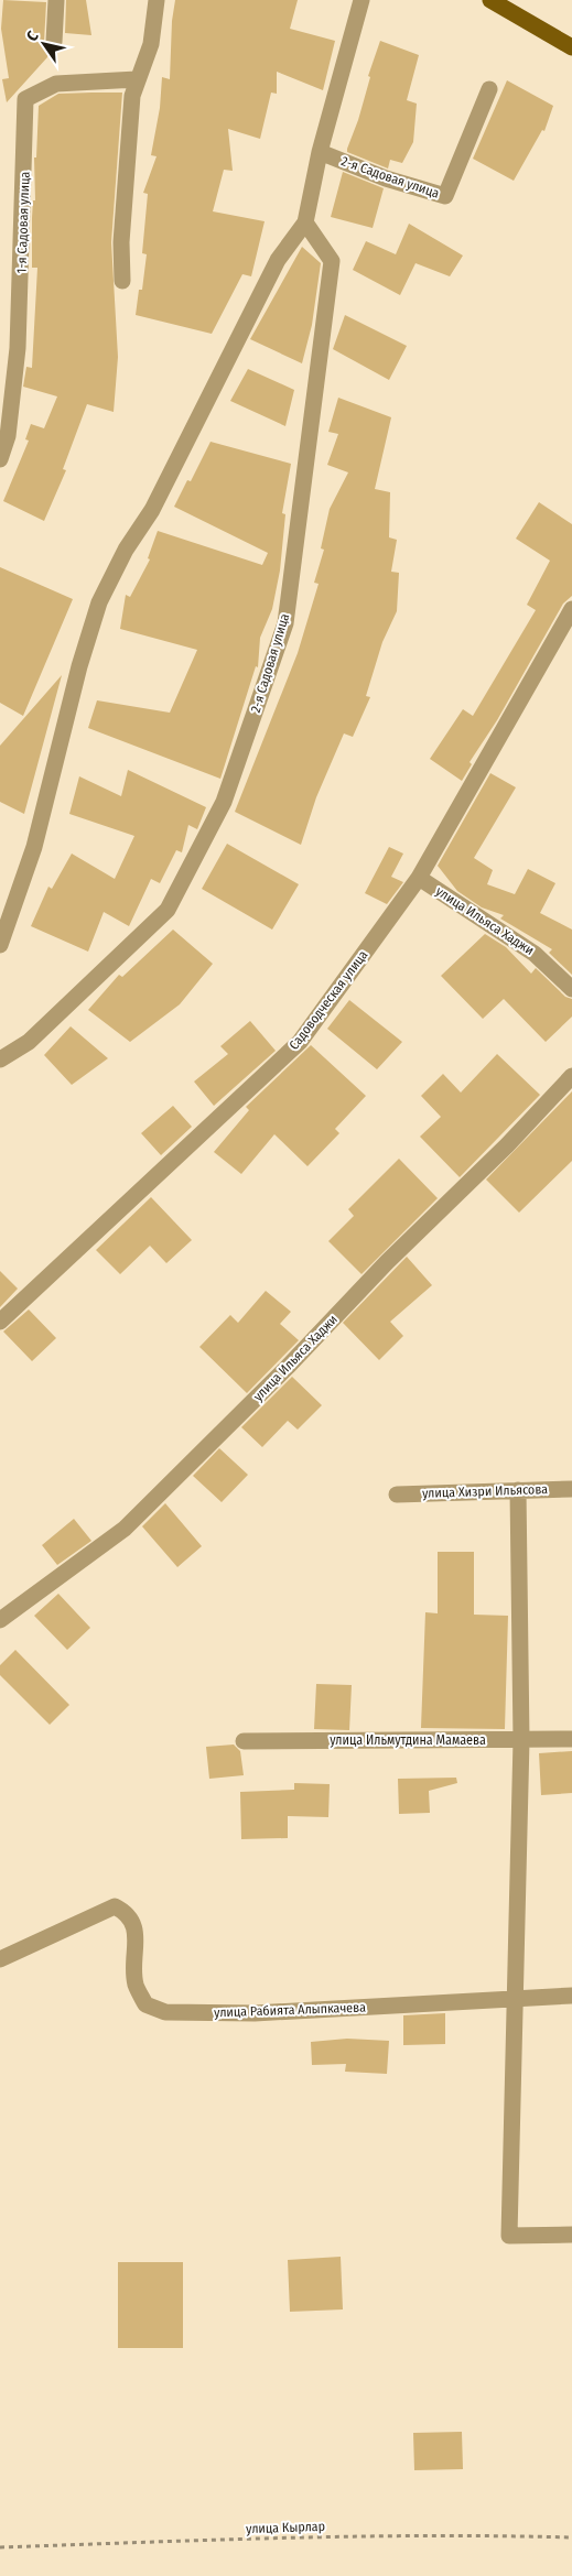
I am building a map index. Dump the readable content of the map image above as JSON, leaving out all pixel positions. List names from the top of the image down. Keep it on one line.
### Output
{"streets":{"street":["2-я Садовая улица","1-я Садовая улица","улица Ильяса Хаджи","Садоводческая улица","улица Хизри Ильясова","улица Ильмутдина Мамаева","улица Рабията Алыпкачева"],"path":["улица Кырлар"]},"crossings":[["улица Ильяса Хаджи","Садоводческая улица"]],"north":"top left"}
